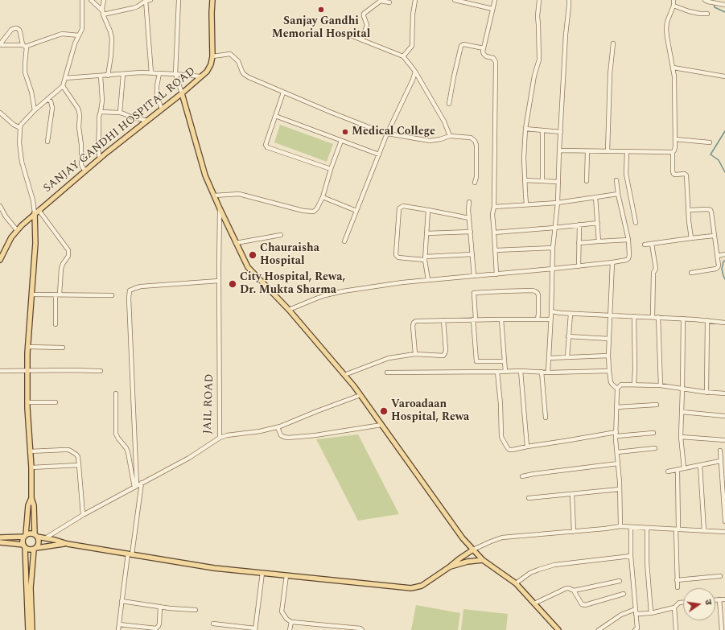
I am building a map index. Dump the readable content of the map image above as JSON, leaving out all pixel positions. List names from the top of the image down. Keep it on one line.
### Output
{"streets":{"main road":["SANJAY GANDHI HOSPITAL ROAD"],"street":["JAIL ROAD"]},"places":["Sanjay Gandhi Memorial Hospital","Medical College","Chauraisha Hospital","City Hospital, Rewa, Dr. Mukta Sharma","Varoadaan Hospital, Rewa"],"north":"right"}
